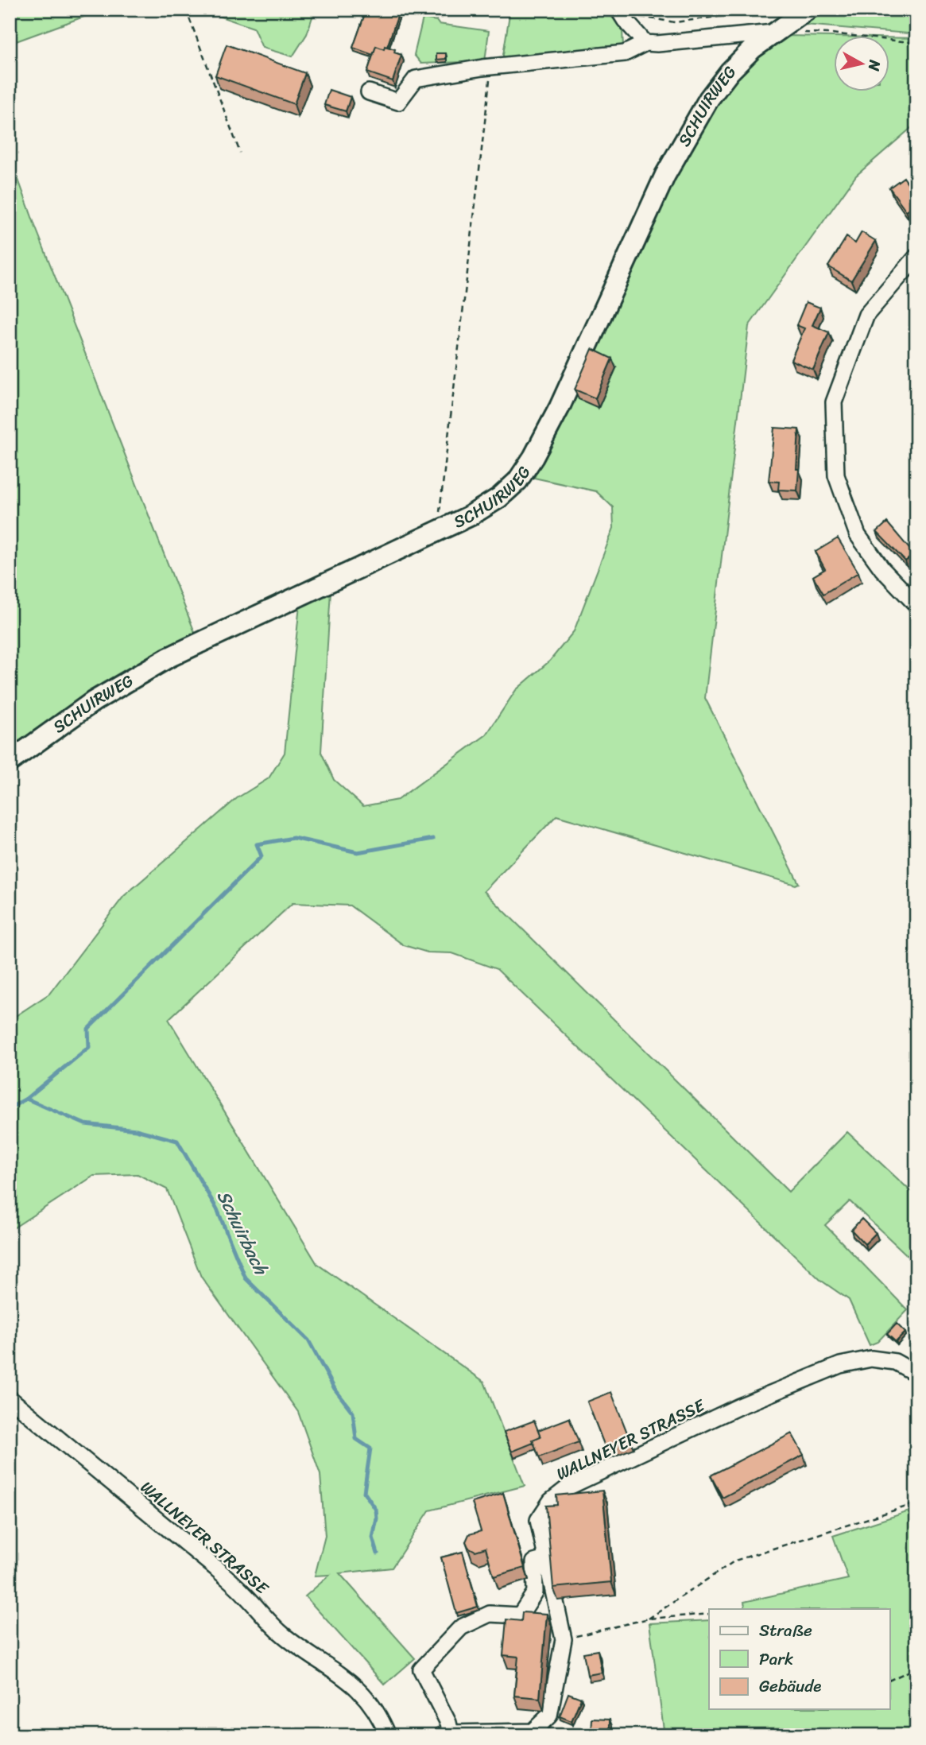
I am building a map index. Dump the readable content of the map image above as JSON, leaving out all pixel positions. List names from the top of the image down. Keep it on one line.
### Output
{"streets":{"main road":["SCHUIRWEG"],"street":["WALLNEYER STRASSE"]},"water":["Schuirbach"],"legend":["Straße","Park","Gebäude"],"north":"right"}
